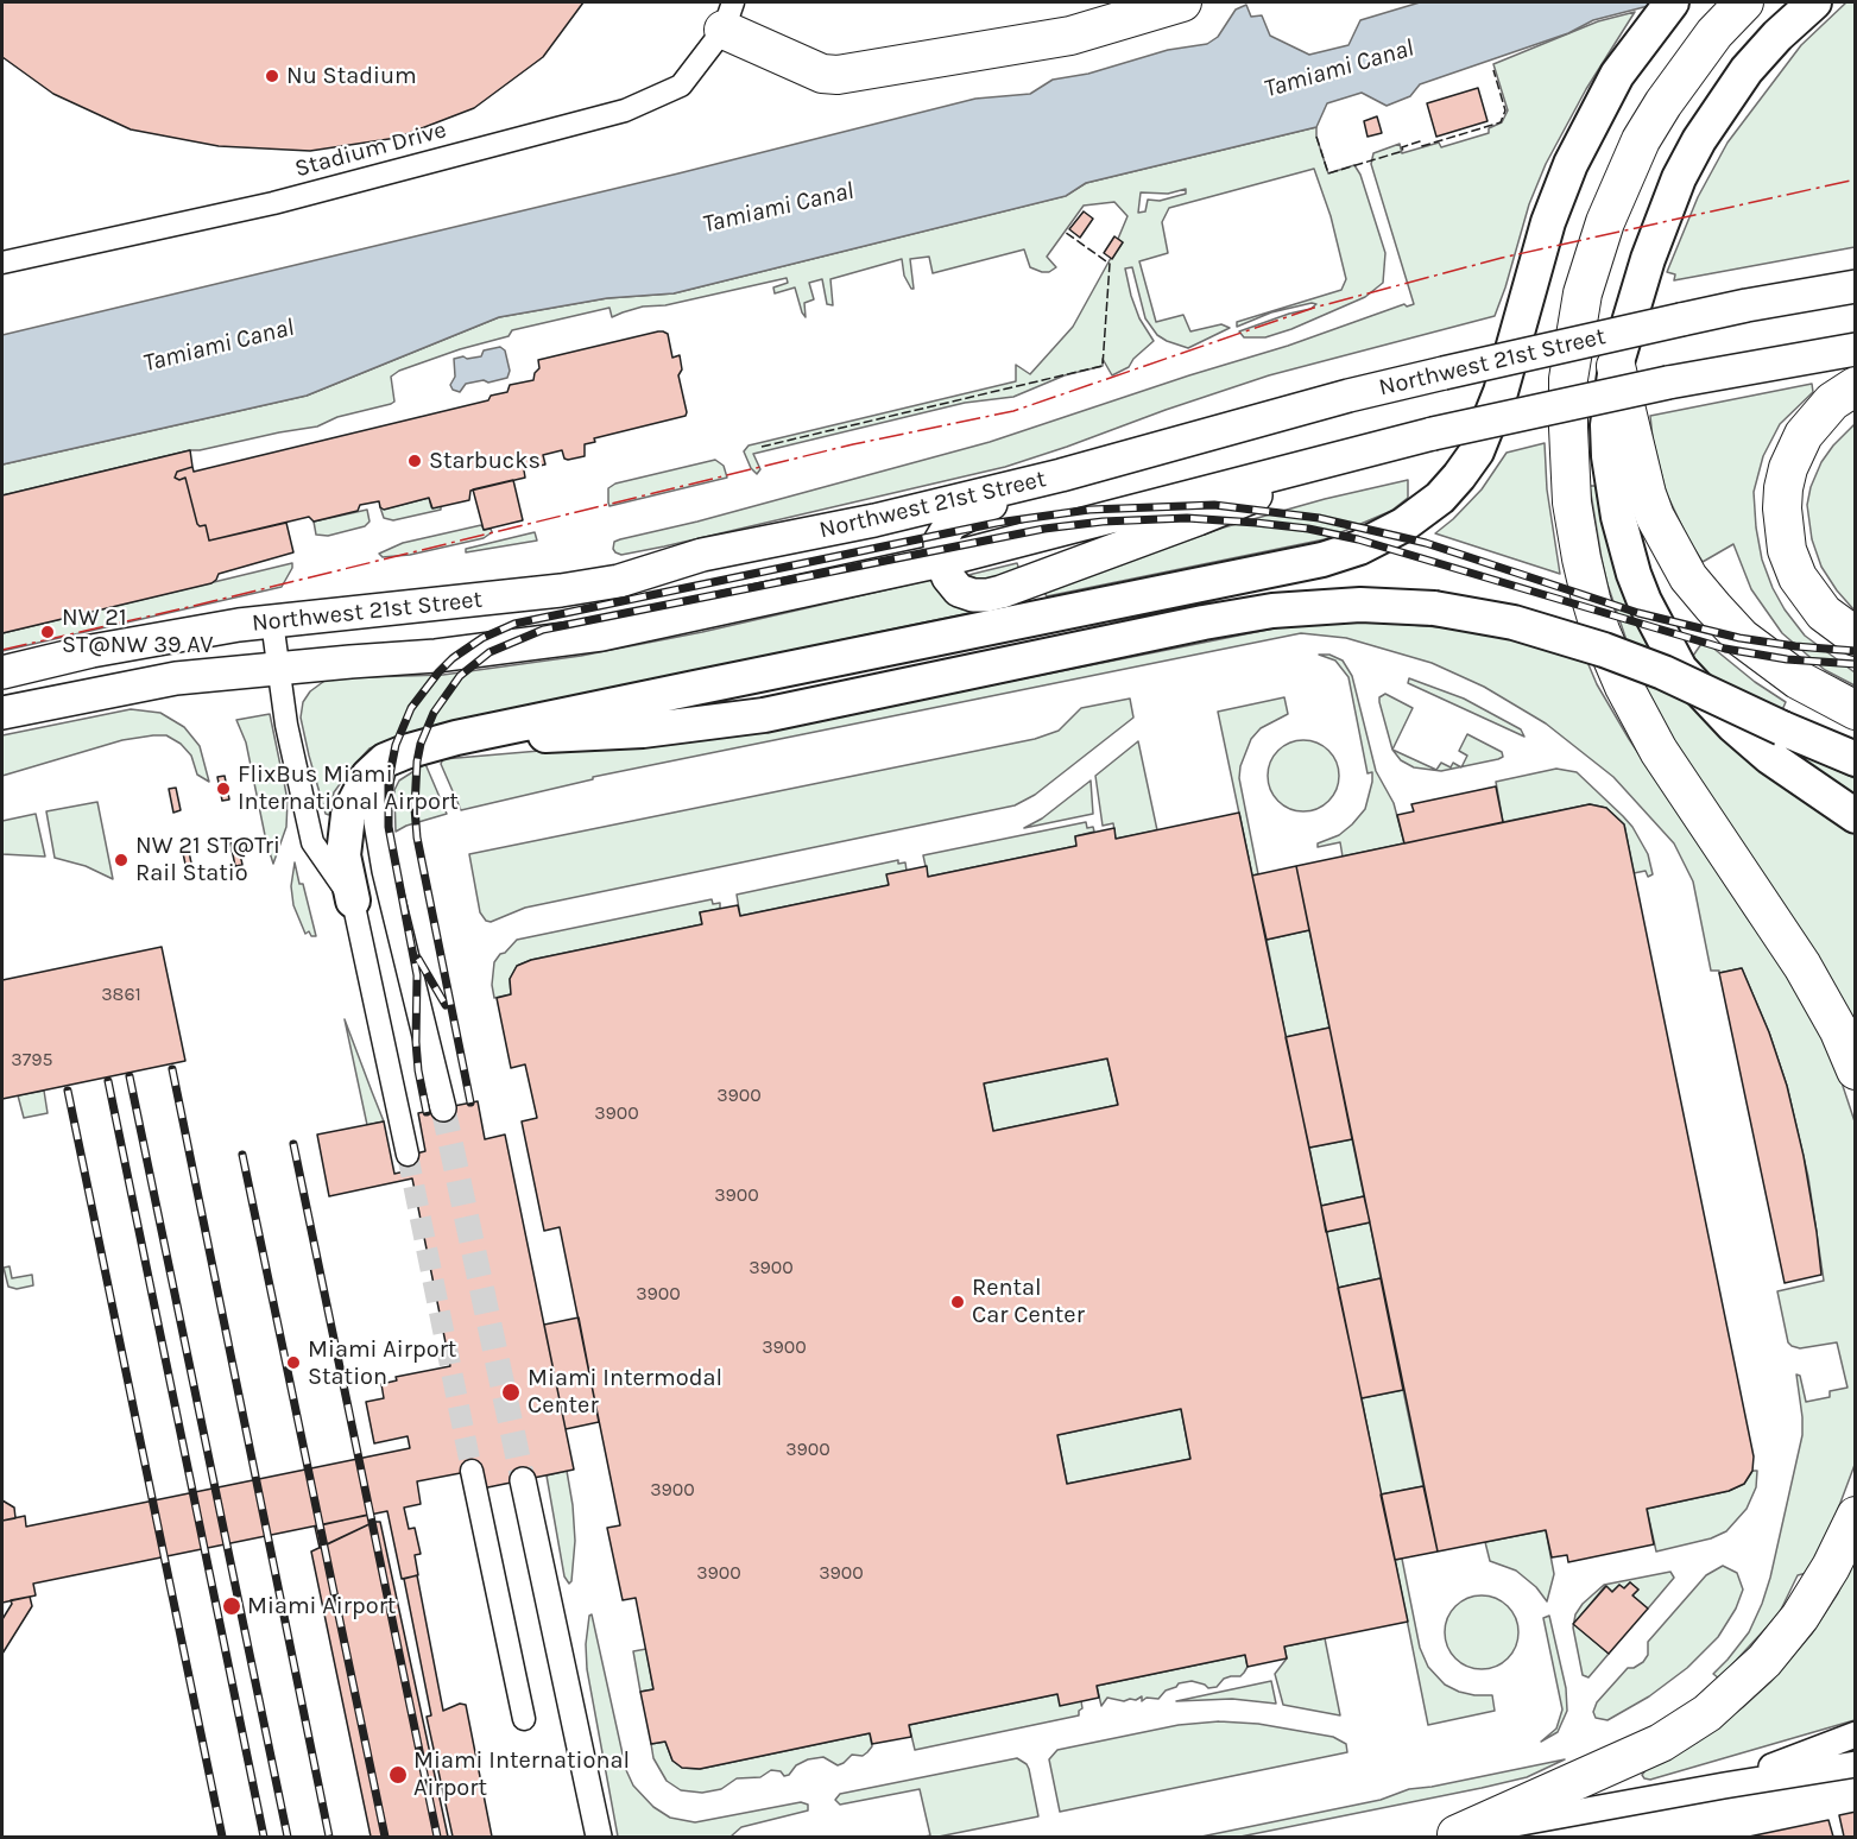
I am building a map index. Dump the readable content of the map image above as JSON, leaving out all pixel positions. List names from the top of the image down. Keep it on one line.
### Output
{"streets":{"main road":["Northwest 21st Street"],"street":["Stadium Drive"]},"water":["Tamiami Canal"],"places":["Nu Stadium","Starbucks","NW 21 ST@NW 39 AV","FlixBus Miami International Airport","NW 21 ST@Tri Rail Statio","Rental Car Center","Miami Airport Station","Miami Intermodal Center","Miami Airport","Miami International Airport"],"house_numbers":["3861","3795","3900","3900","3900","3900","3900","3900","3900","3900","3900","3900"]}
